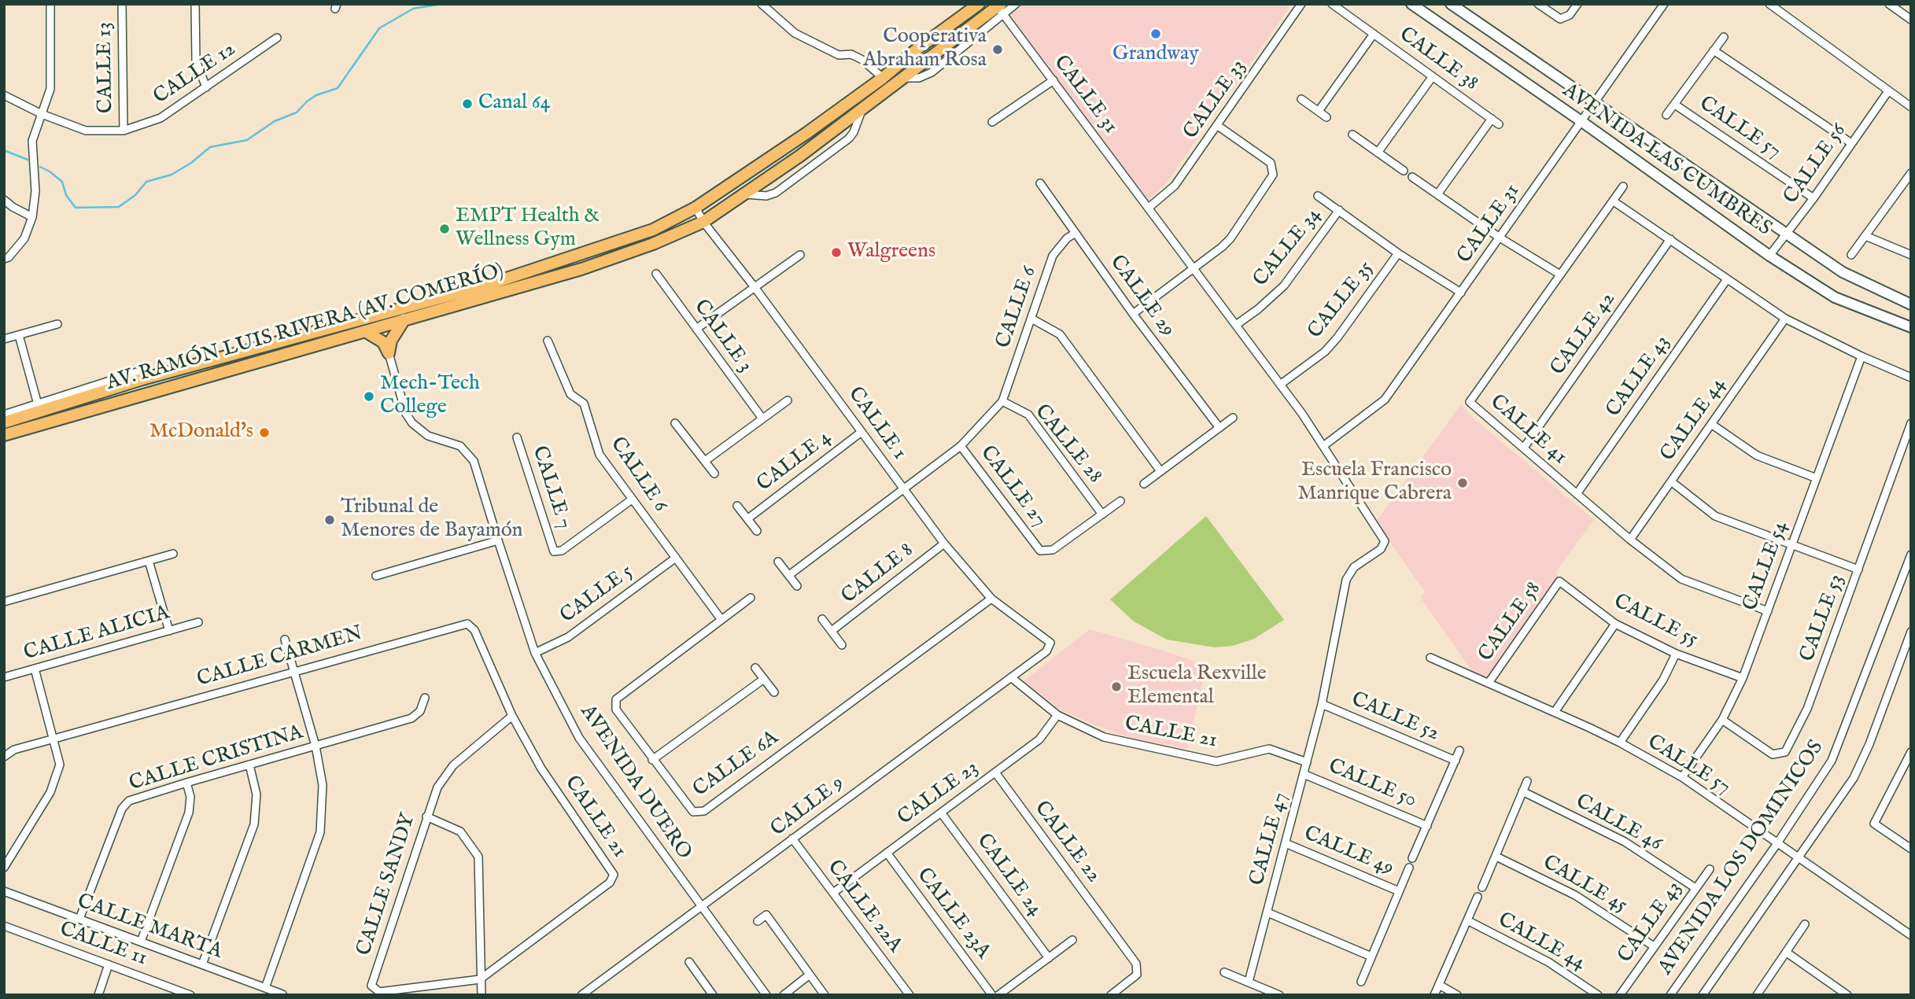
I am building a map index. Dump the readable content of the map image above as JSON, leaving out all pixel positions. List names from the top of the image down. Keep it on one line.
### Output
{"streets":{"main road":["AV. RAMÓN LUIS RIVERA (AV. COMERÍO)"],"street":["CALLE 38","CALLE 13","CALLE 12","CALLE 31","CALLE 33","CALLE 57","AVENIDA LAS CUMBRES","CALLE 56","CALLE 34","CALLE 29","CALLE 35","CALLE 6","CALLE 42","CALLE 3","CALLE 43","CALLE 44","CALLE 1","CALLE 41","CALLE 28","CALLE 4","CALLE 27","CALLE 7","CALLE 54","CALLE 8","CALLE 5","CALLE 53","CALLE 55","CALLE 58","CALLE ALICIA","CALLE CARMEN","CALLE 52","CALLE 21","CALLE CRISTINA","CALLE 6A","AVENIDA DUERO","CALLE 50","CALLE 23","CALLE 9","CALLE 46","CALLE 47","CALLE 22","CALLE 49","AVENIDA LOS DOMINICOS","CALLE 24","CALLE SANDY","CALLE 45","CALLE 22A","CALLE 23A","CALLE MARTA","CALLE 11"]},"crossings":[["CALLE 13","CALLE 12"],["CALLE 31","CALLE 33"],["CALLE 31","AVENIDA LAS CUMBRES"],["CALLE 31","CALLE 34"],["CALLE 31","CALLE 35"],["CALLE 31","AV. RAMÓN LUIS RIVERA (AV. COMERÍO)"],["CALLE 31","CALLE 52"],["CALLE 31","CALLE 47"],["CALLE 57","CALLE 56"],["CALLE 57","CALLE 54"],["CALLE 57","CALLE 58"],["CALLE 57","AVENIDA LOS DOMINICOS"],["AVENIDA LAS CUMBRES","CALLE 56"],["CALLE 34","CALLE 35"],["CALLE 29","CALLE 6"],["CALLE 6","CALLE 1"],["CALLE 6","CALLE 28"],["CALLE 6","CALLE 27"],["CALLE 6","CALLE 7"],["CALLE 6","CALLE 5"],["CALLE 6","CALLE 6A"],["AV. RAMÓN LUIS RIVERA (AV. COMERÍO)","CALLE 1"],["CALLE 42","CALLE 41"],["CALLE 43","CALLE 41"],["CALLE 43","CALLE 46"],["CALLE 43","CALLE 45"],["CALLE 44","CALLE 41"],["CALLE 1","CALLE 4"],["CALLE 1","CALLE 8"],["CALLE 1","CALLE 6A"],["CALLE 1","CALLE 9"],["CALLE 41","CALLE 54"],["CALLE 28","CALLE 27"],["CALLE 54","CALLE 53"],["CALLE 54","CALLE 55"],["CALLE 5","AVENIDA DUERO"],["CALLE 55","CALLE 58"],["CALLE CARMEN","CALLE 21"],["CALLE CARMEN","CALLE SANDY"],["CALLE 52","CALLE 47"],["CALLE 21","CALLE 23"],["CALLE 21","CALLE 9"],["CALLE 21","CALLE 47"],["CALLE 21","CALLE SANDY"],["CALLE CRISTINA","CALLE MARTA"],["AVENIDA DUERO","CALLE 9"],["CALLE 50","CALLE 47"],["CALLE 23","CALLE 22"],["CALLE 23","CALLE 24"],["CALLE 23","CALLE 22A"],["CALLE 23","CALLE 23A"],["CALLE 9","CALLE 22A"],["CALLE 47","CALLE 49"]],"places":["Grandway","Cooperativa Abraham Rosa","Canal 64","EMPT Health & Wellness Gym","Walgreens","Mech-Tech College","McDonald's","Escuela Francisco Manrique Cabrera","Tribunal de Menores de Bayamón","Escuela Rexville Elemental"]}
